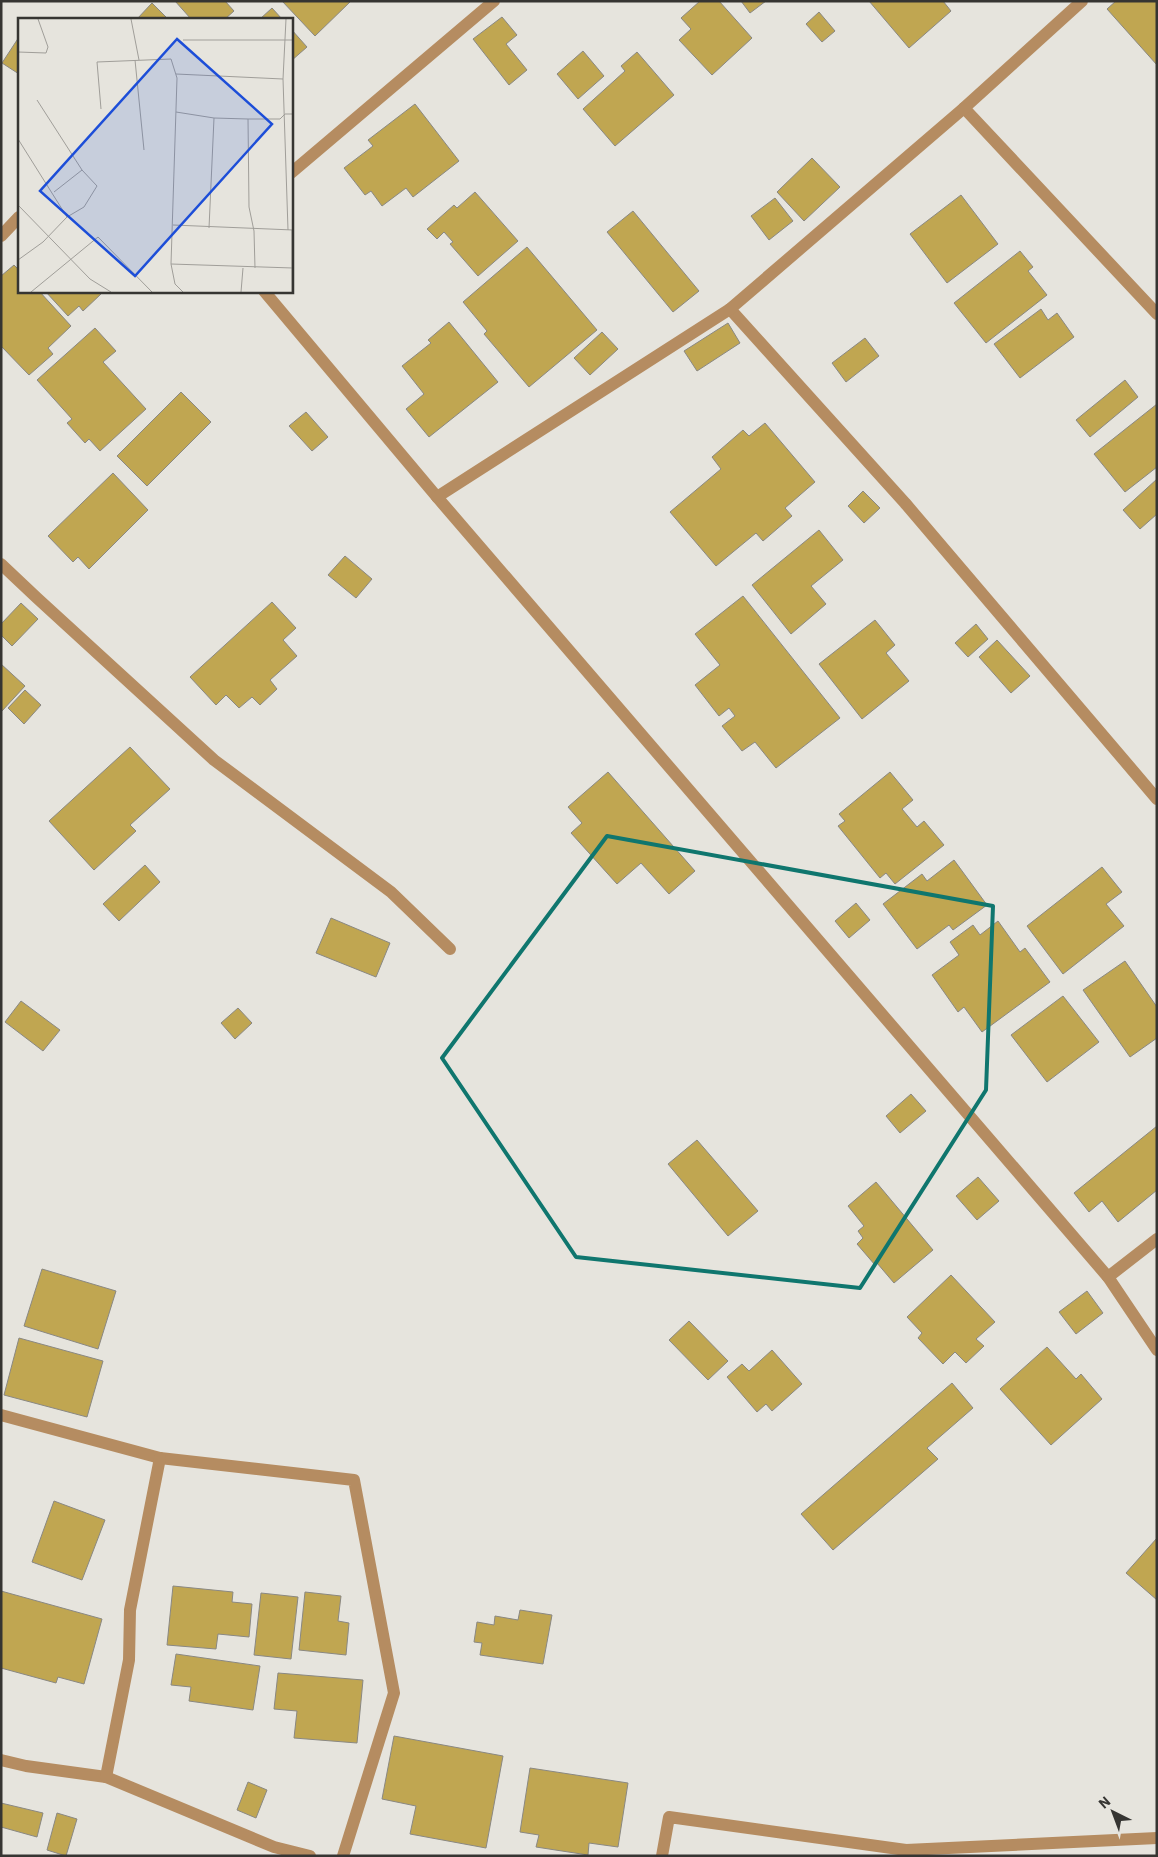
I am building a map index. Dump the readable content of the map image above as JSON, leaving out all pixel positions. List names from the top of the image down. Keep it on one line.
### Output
{"north":"top left"}
